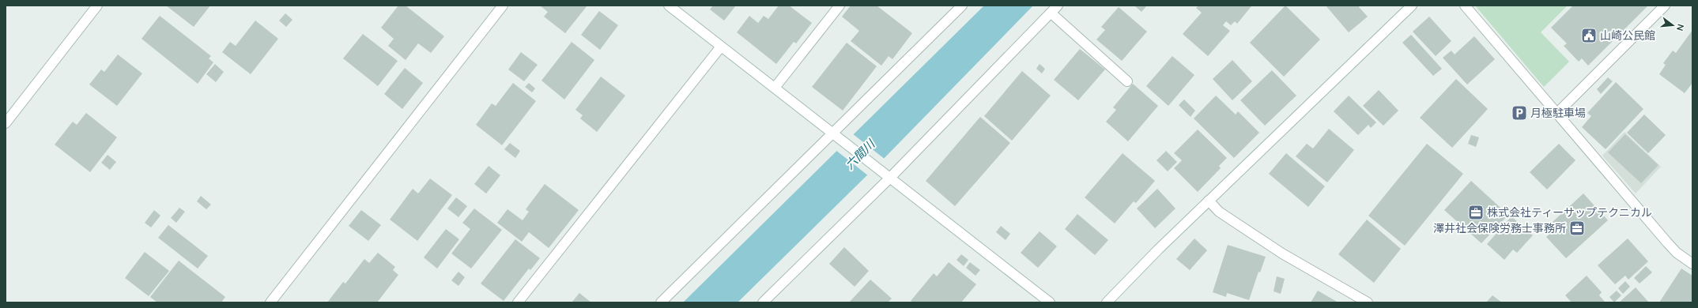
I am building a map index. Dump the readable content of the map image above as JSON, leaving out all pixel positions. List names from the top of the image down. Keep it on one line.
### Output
{"water":["六間川"],"places":{"public building":["山崎公民館"],"parking":["月極駐車場"],"office":["株式会社ティーサップテクニカル","澤井社会保険労務士事務所"]},"north":"right"}
